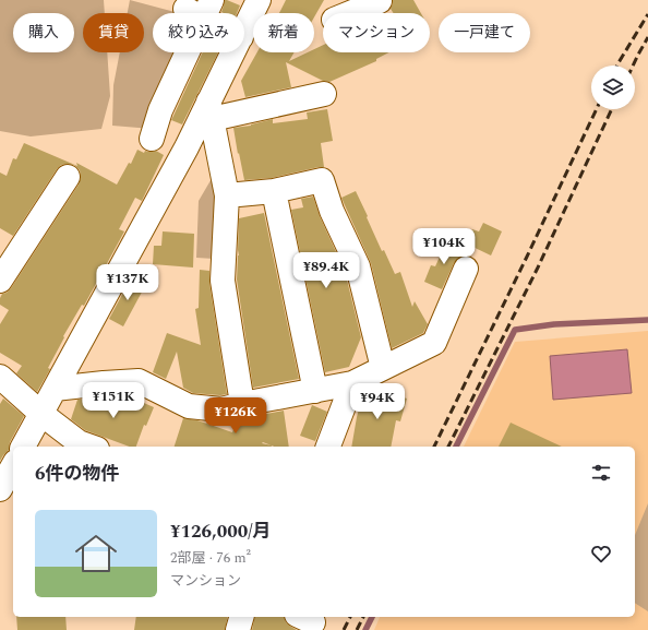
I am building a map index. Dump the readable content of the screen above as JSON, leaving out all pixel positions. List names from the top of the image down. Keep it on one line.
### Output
{"page":{"chip":["購入","賃貸","絞り込み","新着","マンション","一戸建て"],"price":["¥104K","¥89.4K","¥137K","¥151K","¥94K","¥126K"],"heading":"6件の物件","list":[{"name":"¥126,000/月","note":"2部屋 · 76 m² · マンション"}]}}
